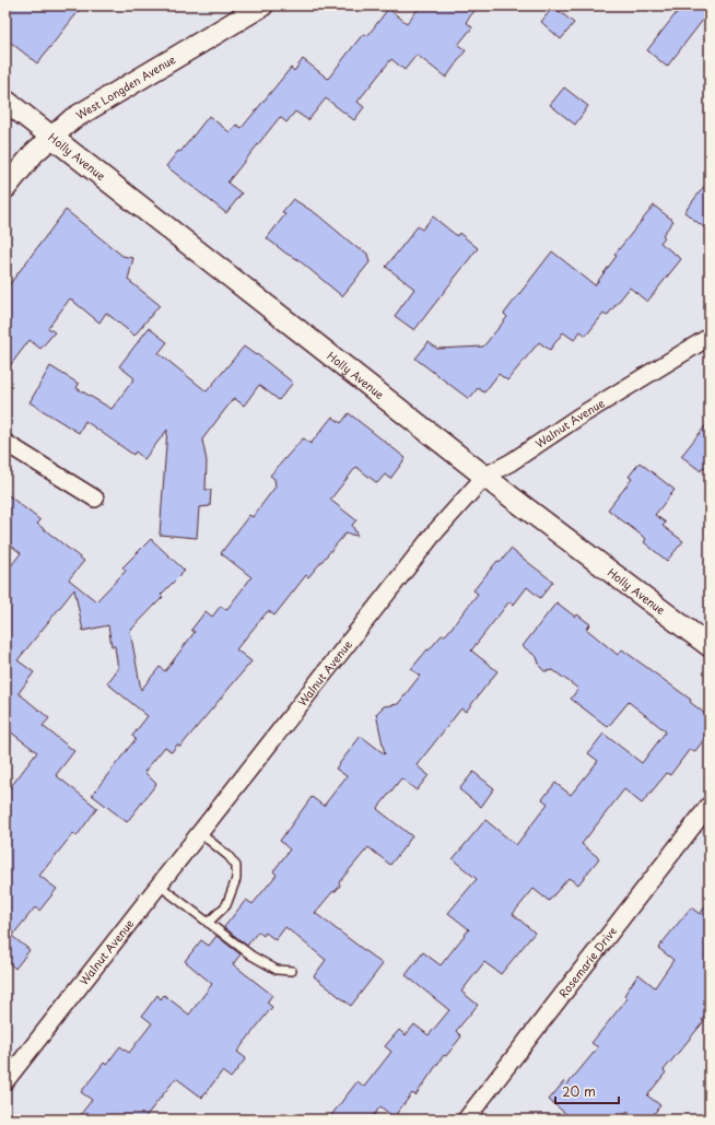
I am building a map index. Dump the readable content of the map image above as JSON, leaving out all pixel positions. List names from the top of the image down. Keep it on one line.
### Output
{"streets":{"street":["West Longden Avenue","Holly Avenue","Walnut Avenue","Rosemarie Drive"]},"crossings":[["West Longden Avenue","Holly Avenue"],["Holly Avenue","Walnut Avenue"]],"scale_bar":"20 m"}
